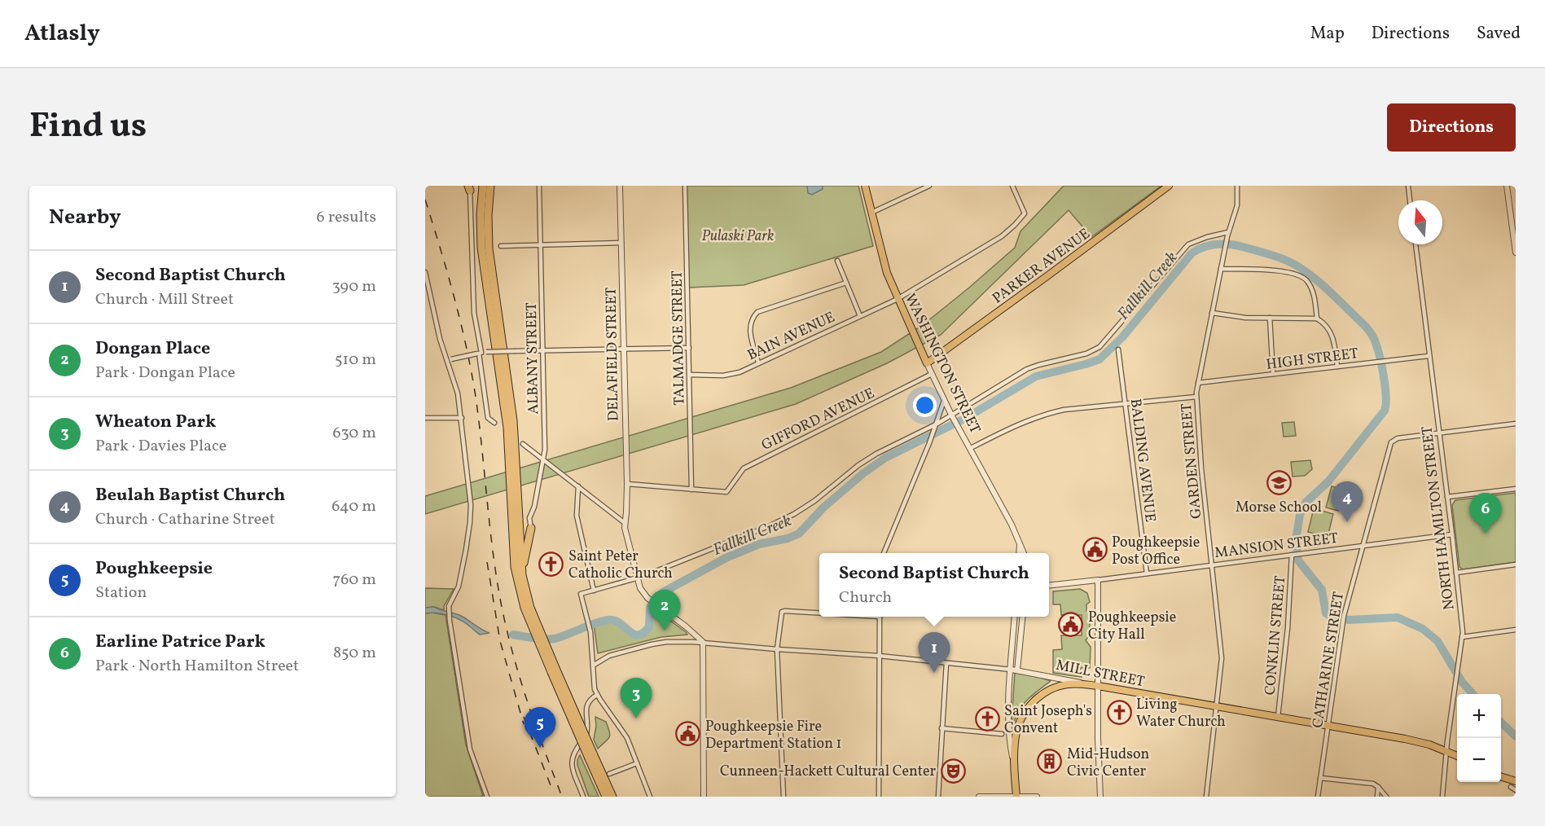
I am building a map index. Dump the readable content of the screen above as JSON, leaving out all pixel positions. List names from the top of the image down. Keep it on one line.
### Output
{"streets":{"main road":["PARKER AVENUE","WASHINGTON STREET","MILL STREET"],"street":["BAIN AVENUE","TALMADGE STREET","DELAFIELD STREET","ALBANY STREET","HIGH STREET","GIFFORD AVENUE","BALDING AVENUE","GARDEN STREET","NORTH HAMILTON STREET","MANSION STREET","CONKLIN STREET","CATHARINE STREET"]},"crossings":[["PARKER AVENUE","WASHINGTON STREET"],["BAIN AVENUE","TALMADGE STREET"],["BAIN AVENUE","WASHINGTON STREET"],["TALMADGE STREET","GIFFORD AVENUE"],["HIGH STREET","GARDEN STREET"],["HIGH STREET","NORTH HAMILTON STREET"],["WASHINGTON STREET","GIFFORD AVENUE"],["BALDING AVENUE","MANSION STREET"],["GARDEN STREET","MANSION STREET"],["GARDEN STREET","MILL STREET"],["NORTH HAMILTON STREET","MANSION STREET"],["NORTH HAMILTON STREET","CATHARINE STREET"],["NORTH HAMILTON STREET","MILL STREET"],["MANSION STREET","CONKLIN STREET"],["MANSION STREET","CATHARINE STREET"],["CONKLIN STREET","MILL STREET"],["CATHARINE STREET","MILL STREET"]],"water":["Fallkill Creek"],"parks":["Pulaski Park"],"places":{"school or university":["Morse School"],"public building":["Poughkeepsie Post Office","Poughkeepsie City Hall","Poughkeepsie Fire Department Station 1"],"church":["Saint Peter Catholic Church","Living Water Church","Saint Joseph's Convent"],"building":["Mid-Hudson Civic Center"],"theatre":["Cunneen-Hackett Cultural Center"]},"north":"top","page":{"header":"Atlasly","nav":["Map","Directions","Saved"],"title":"Find us","buttons":"Directions","heading":["Nearby","6 results"],"list":[{"mark":"1","name":"Second Baptist Church","note":"Church · Mill Street","value":"390 m"},{"mark":"2","name":"Dongan Place","note":"Park · Dongan Place","value":"510 m"},{"mark":"3","name":"Wheaton Park","note":"Park · Davies Place","value":"630 m"},{"mark":"4","name":"Beulah Baptist Church","note":"Church · Catharine Street","value":"640 m"},{"mark":"5","name":"Poughkeepsie","note":"Station","value":"760 m"},{"mark":"6","name":"Earline Patrice Park","note":"Park · North Hamilton Street","value":"850 m"}],"pins":["4","6","2","1","3","5"],"popup":["Second Baptist Church","Church"],"map_buttons":["+","−"]}}
